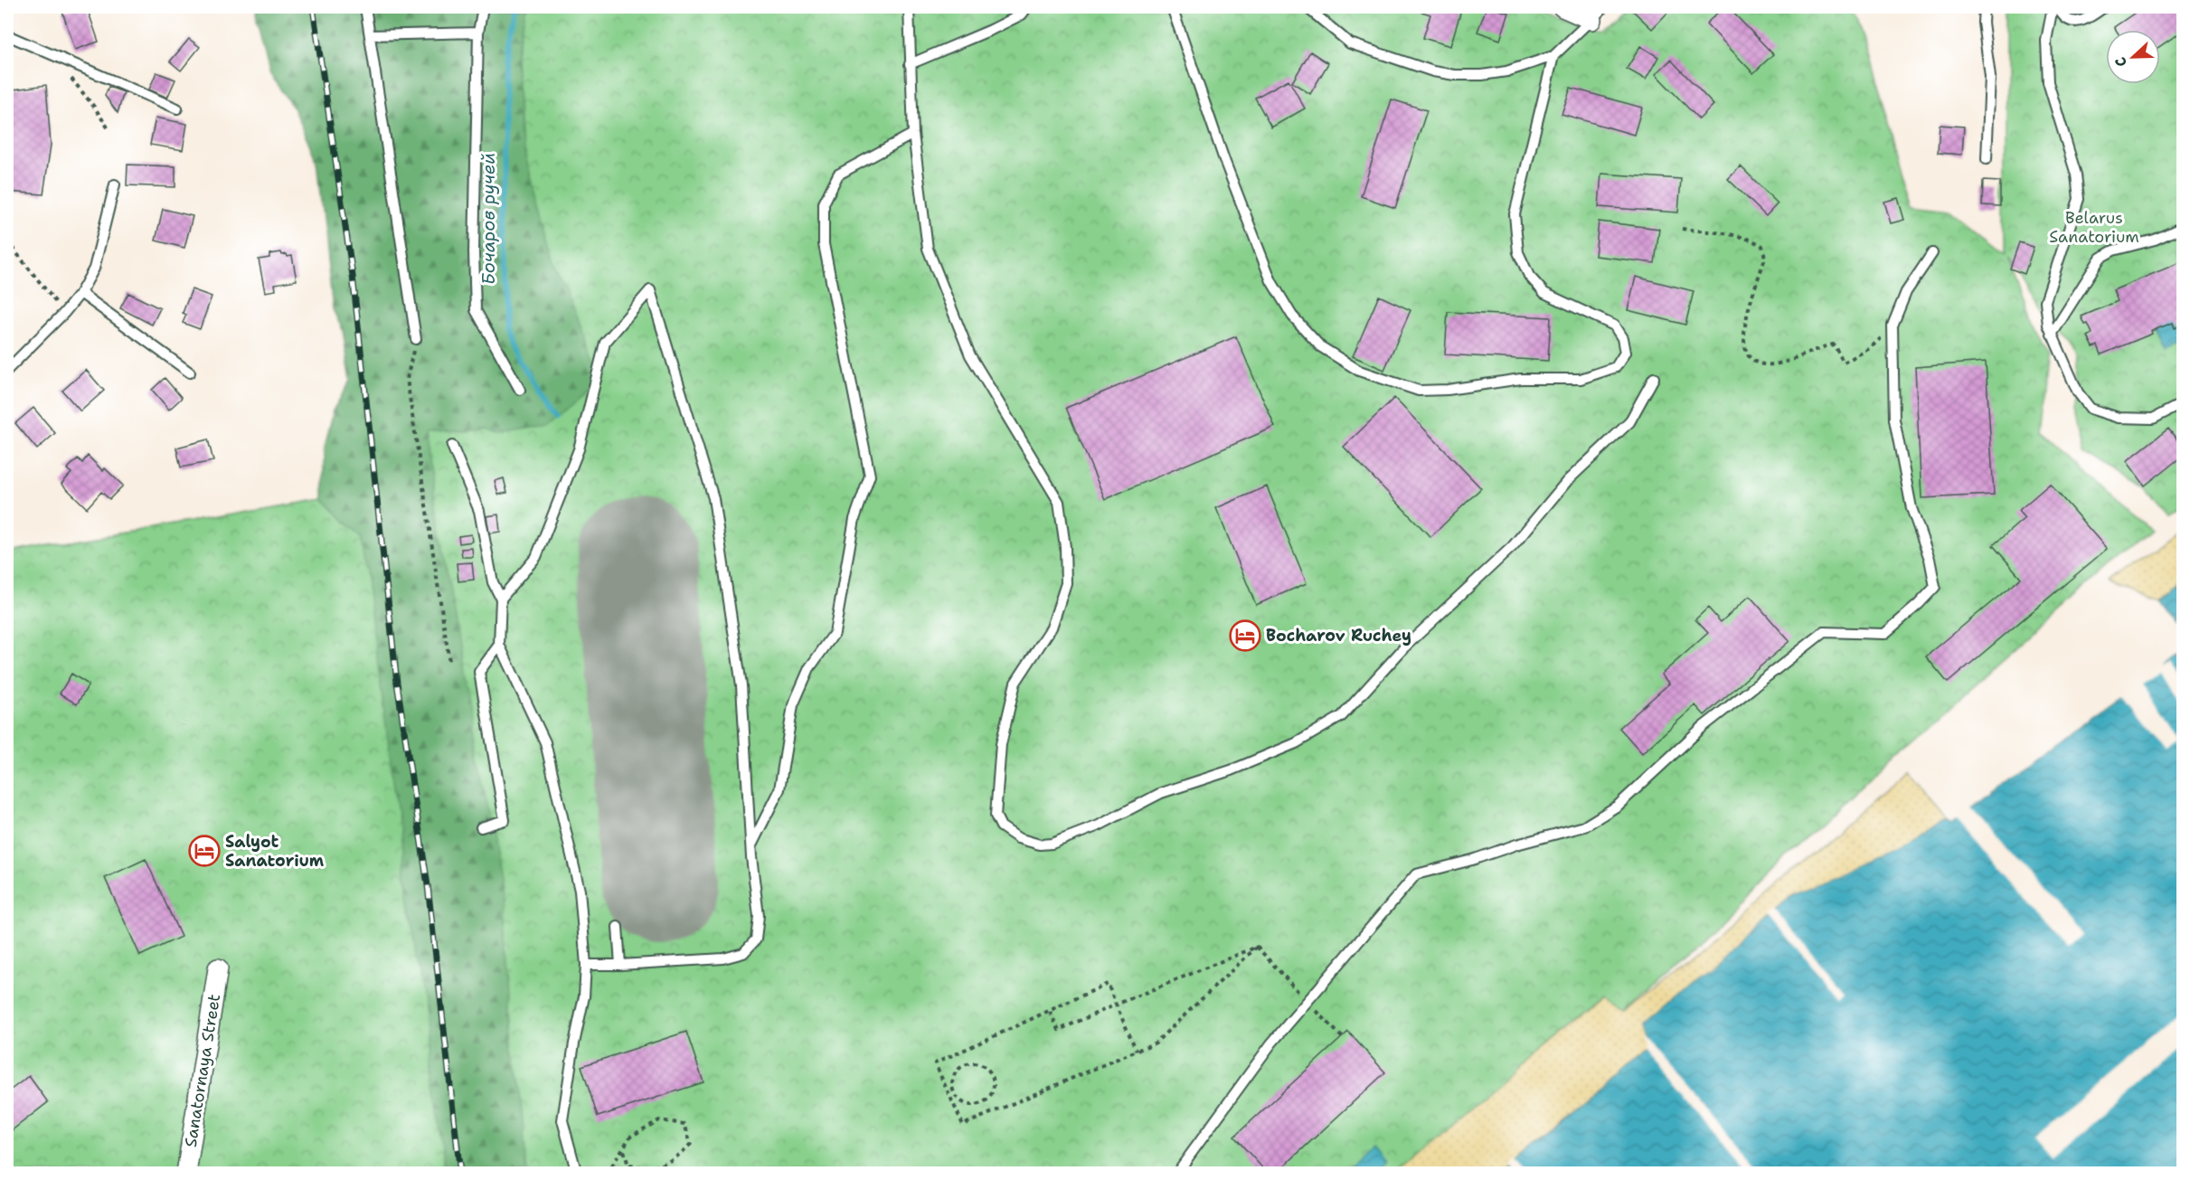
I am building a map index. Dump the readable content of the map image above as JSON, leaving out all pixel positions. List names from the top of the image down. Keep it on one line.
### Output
{"streets":{"street":["Sanatornaya Street"]},"water":["Бочаров ручей"],"parks":["Belarus Sanatorium"],"places":{"hotel":["Bocharov Ruchey","Salyot Sanatorium"]},"north":"left"}
